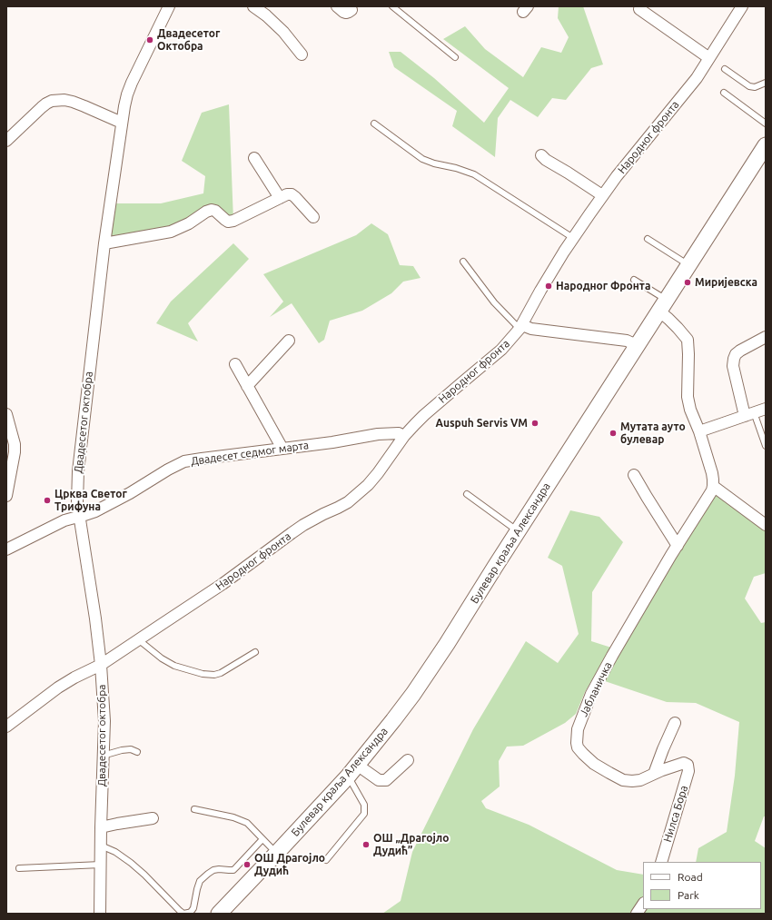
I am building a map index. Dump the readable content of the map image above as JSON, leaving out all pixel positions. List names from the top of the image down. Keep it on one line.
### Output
{"streets":{"main road":["Булевар краља Александра"],"street":["Народног фронта","Двадесетог октобра","Двадесет седмог марта","Јабланичка","Нилса Бора"]},"crossings":[["Народног фронта","Двадесетог октобра"],["Народног фронта","Двадесет седмог марта"],["Двадесетог октобра","Двадесет седмог марта"],["Јабланичка","Нилса Бора"]],"places":["Двадесетог Октобра","Миријевска","Народног Фронта","Auspuh Servis VM","Мутата ауто булевар","Црква Светог Трифуна","ОШ „Драгојло Дудић”","ОШ Драгојло Дудић"],"legend":["Road","Park"]}
